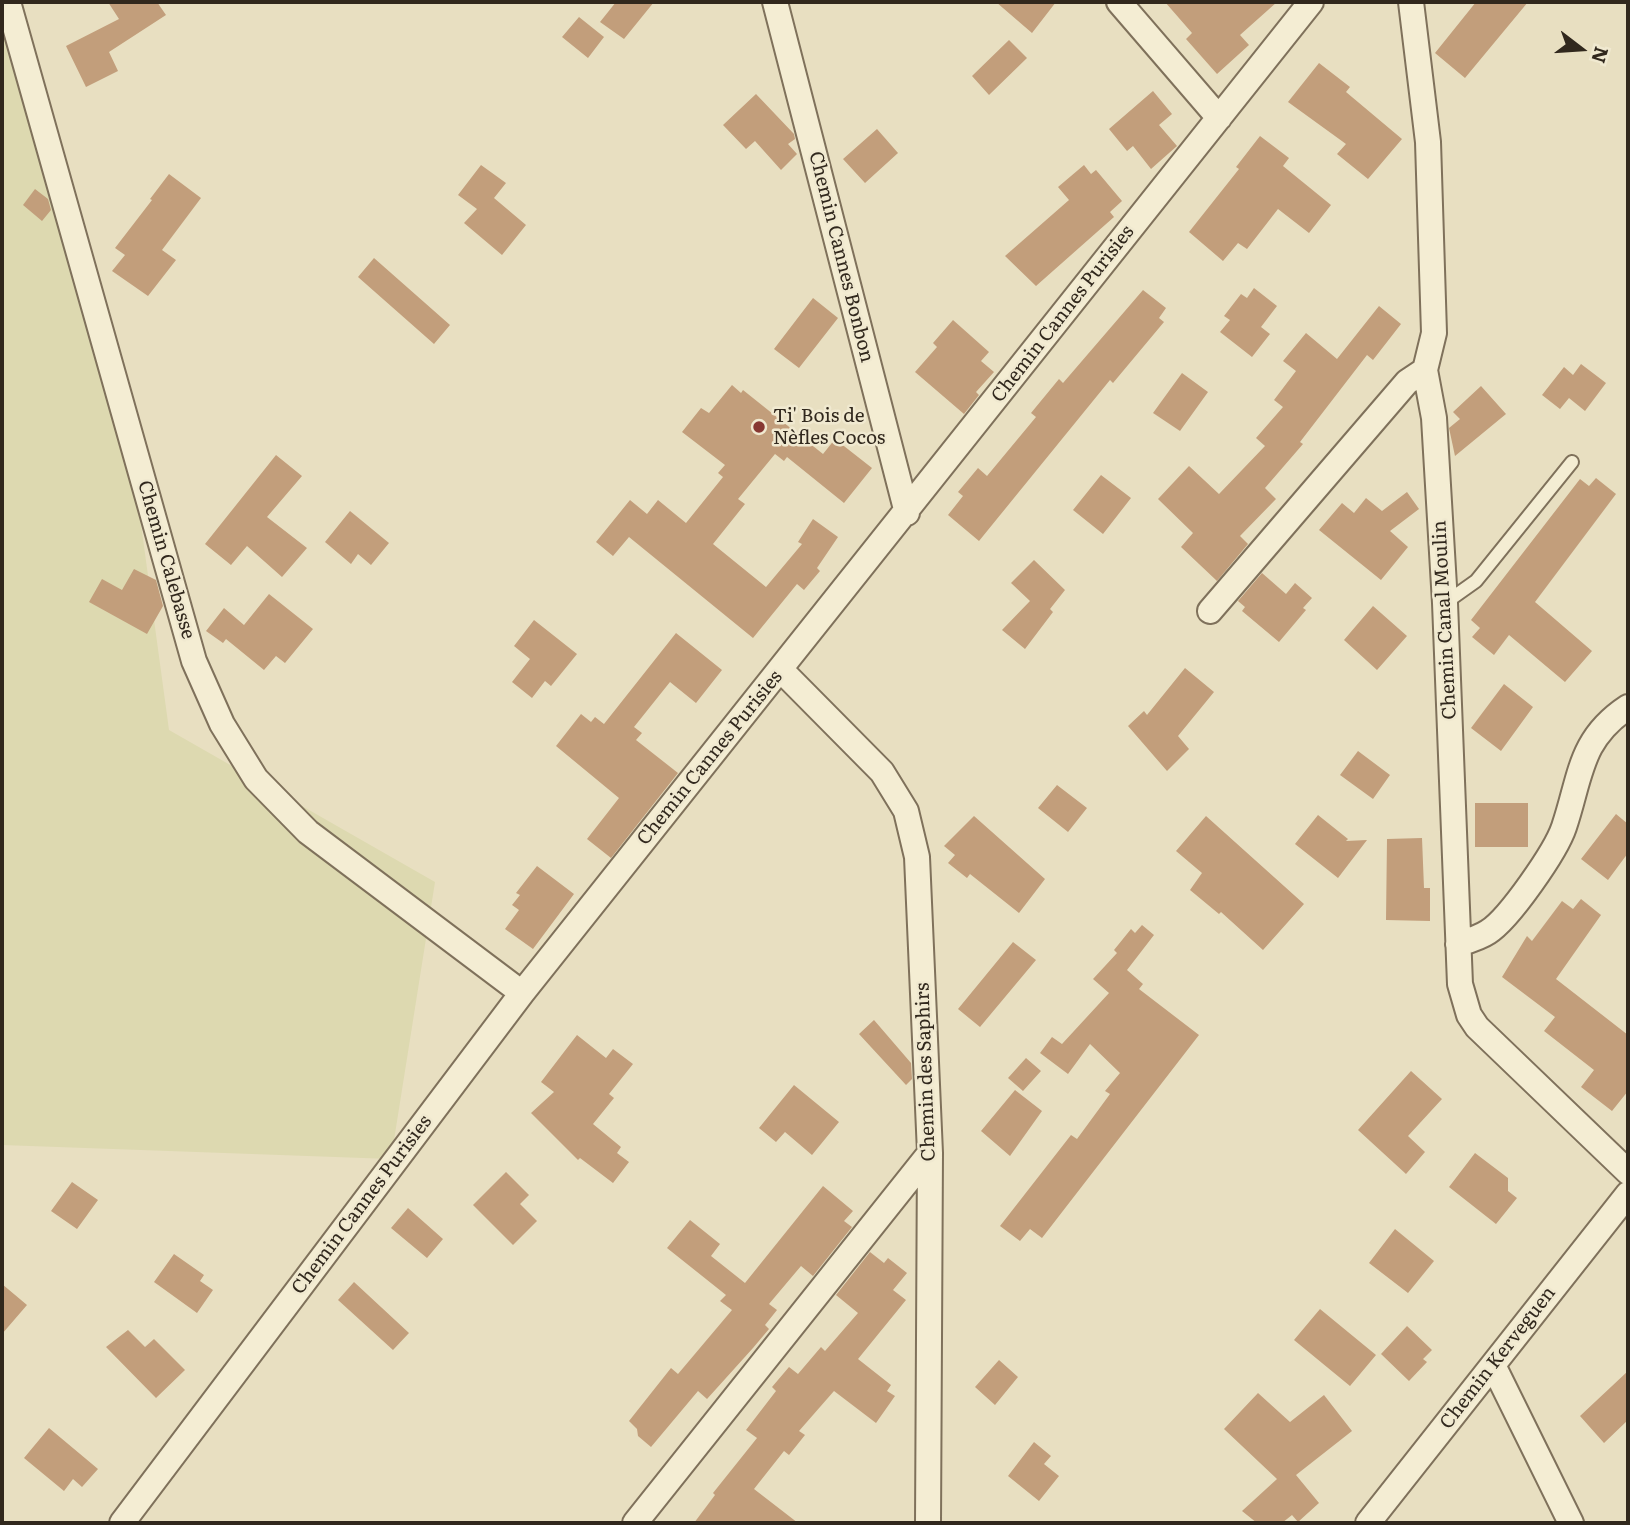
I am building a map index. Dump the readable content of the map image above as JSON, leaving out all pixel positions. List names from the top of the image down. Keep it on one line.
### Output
{"streets":{"street":["Chemin Cannes Bonbon","Chemin Cannes Purisies","Chemin Calebasse","Chemin Canal Moulin","Chemin des Saphirs","Chemin Kerveguen"]},"crossings":[["Chemin Cannes Bonbon","Chemin Cannes Purisies"],["Chemin Cannes Purisies","Chemin Calebasse"],["Chemin Cannes Purisies","Chemin des Saphirs"]],"places":["Ti' Bois de Nèfles Cocos"],"north":"right"}
